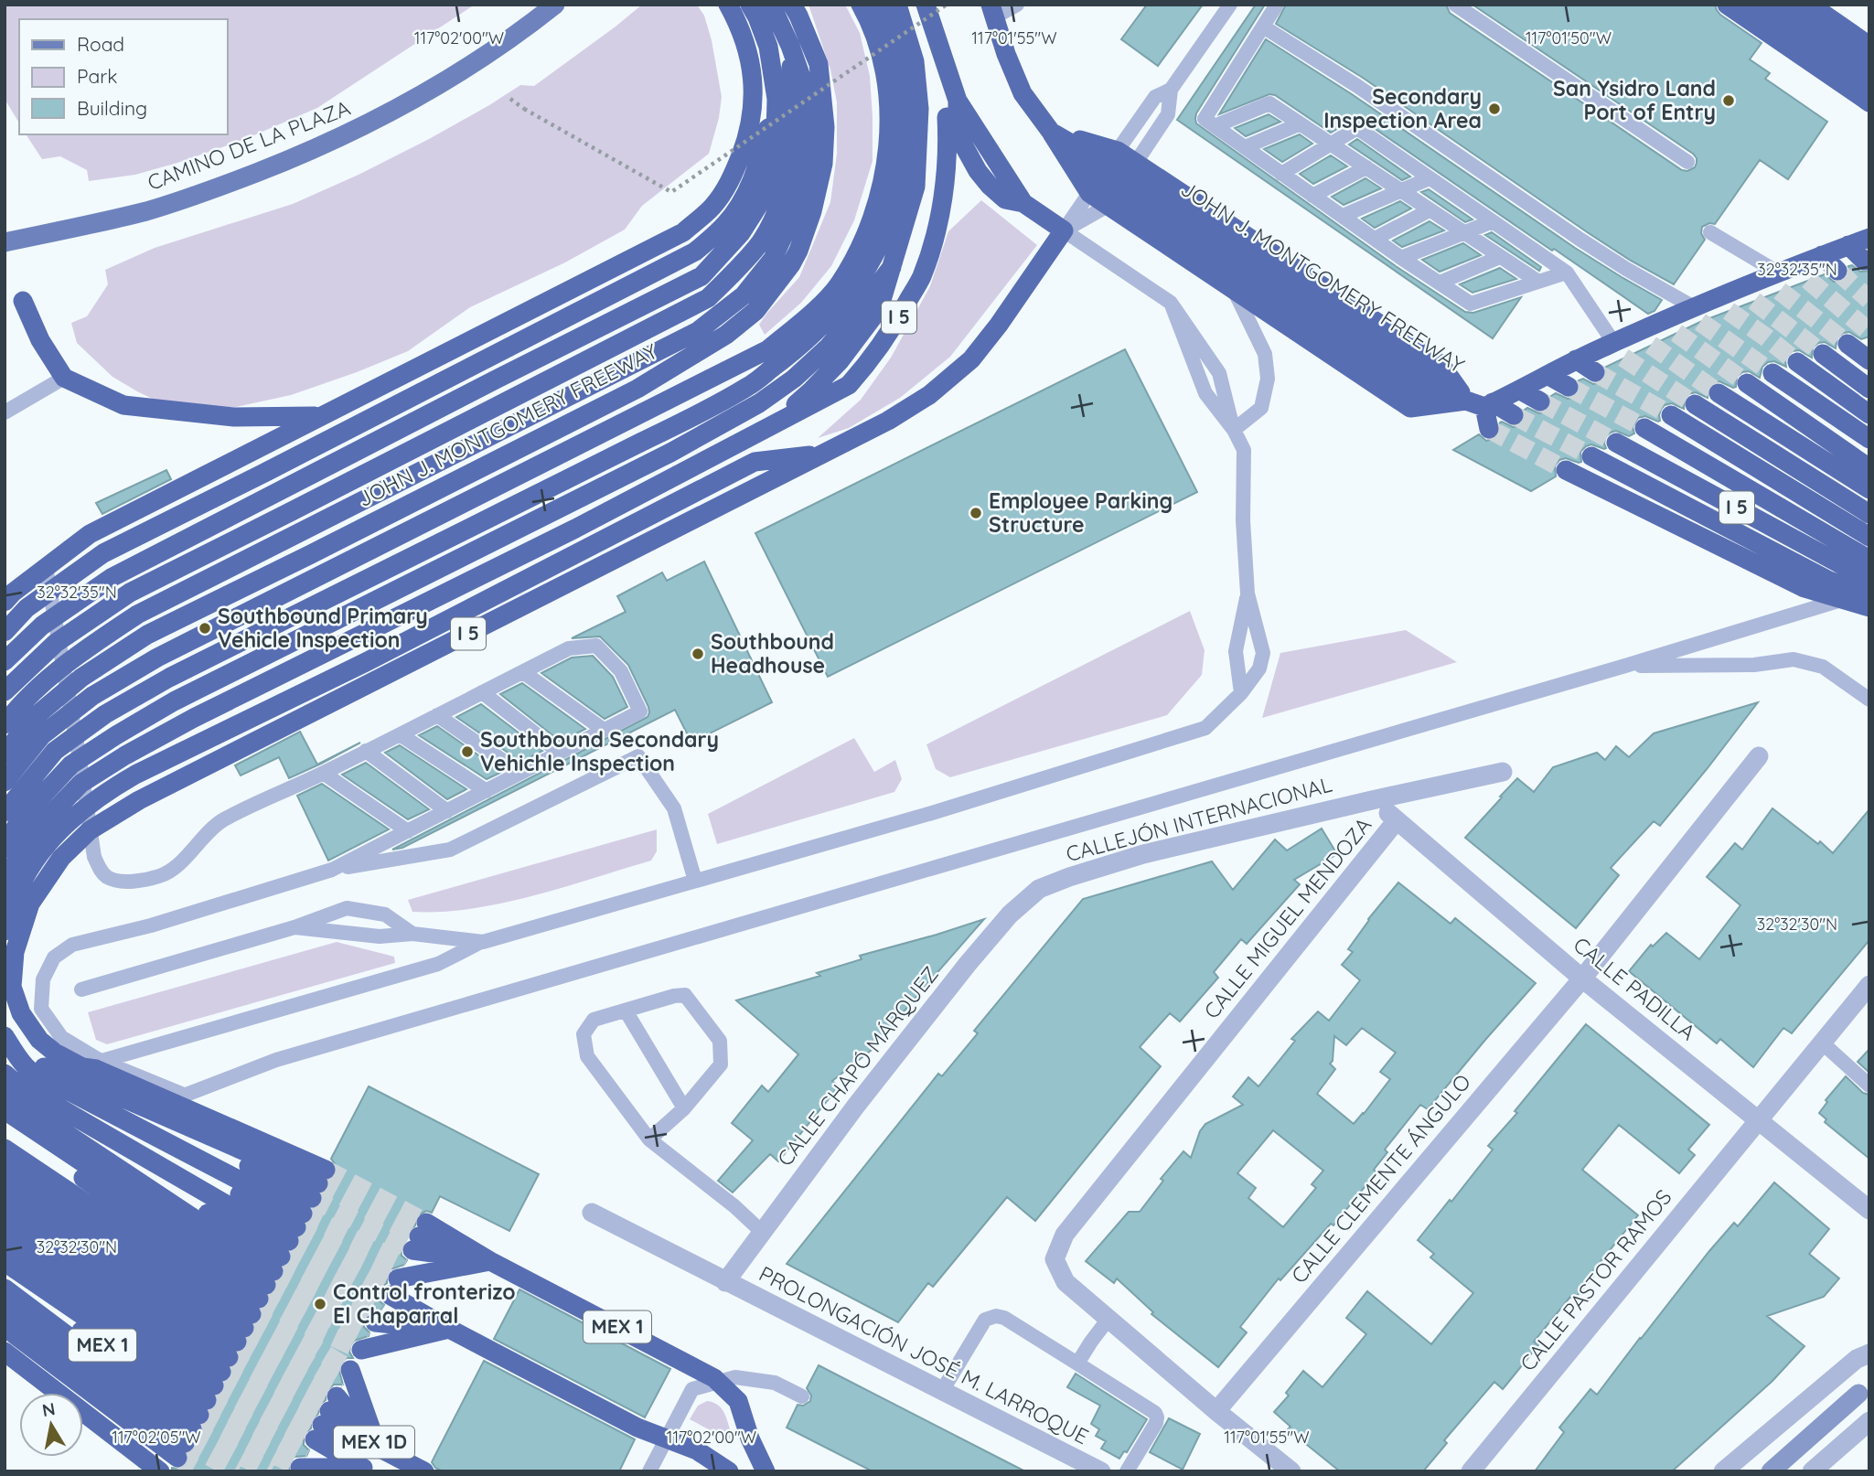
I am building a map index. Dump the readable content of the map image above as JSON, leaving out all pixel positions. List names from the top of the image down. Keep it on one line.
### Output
{"streets":{"highway":["JOHN J. MONTGOMERY FREEWAY","I 5","MEX 1","MEX 1D"],"main road":["CAMINO DE LA PLAZA"],"street":["CALLEJÓN INTERNACIONAL","CALLE MIGUEL MENDOZA","CALLE PADILLA","CALLE CHAPÓ MÁRQUEZ","CALLE CLEMENTE ÁNGULO","CALLE PASTOR RAMOS","PROLONGACIÓN JOSÉ M. LARROQUE"]},"crossings":[["CALLEJÓN INTERNACIONAL","CALLE PADILLA"],["CALLEJÓN INTERNACIONAL","CALLE CHAPÓ MÁRQUEZ"],["CALLE MIGUEL MENDOZA","CALLE PADILLA"],["CALLE PADILLA","CALLE CLEMENTE ÁNGULO"],["CALLE PADILLA","CALLE PASTOR RAMOS"],["CALLE CHAPÓ MÁRQUEZ","PROLONGACIÓN JOSÉ M. LARROQUE"]],"places":["San Ysidro Land Port of Entry","Secondary Inspection Area","Employee Parking Structure","Southbound Primary Vehicle Inspection","Southbound Headhouse","Southbound Secondary Vehichle Inspection","Control fronterizo El Chaparral"],"legend":["Road","Park","Building"],"north":"top","coordinates":["117°02'00\"W","117°01'55\"W","117°01'50\"W","32°32'35\"N","32°32'30\"N","117°02'05\"W"]}
